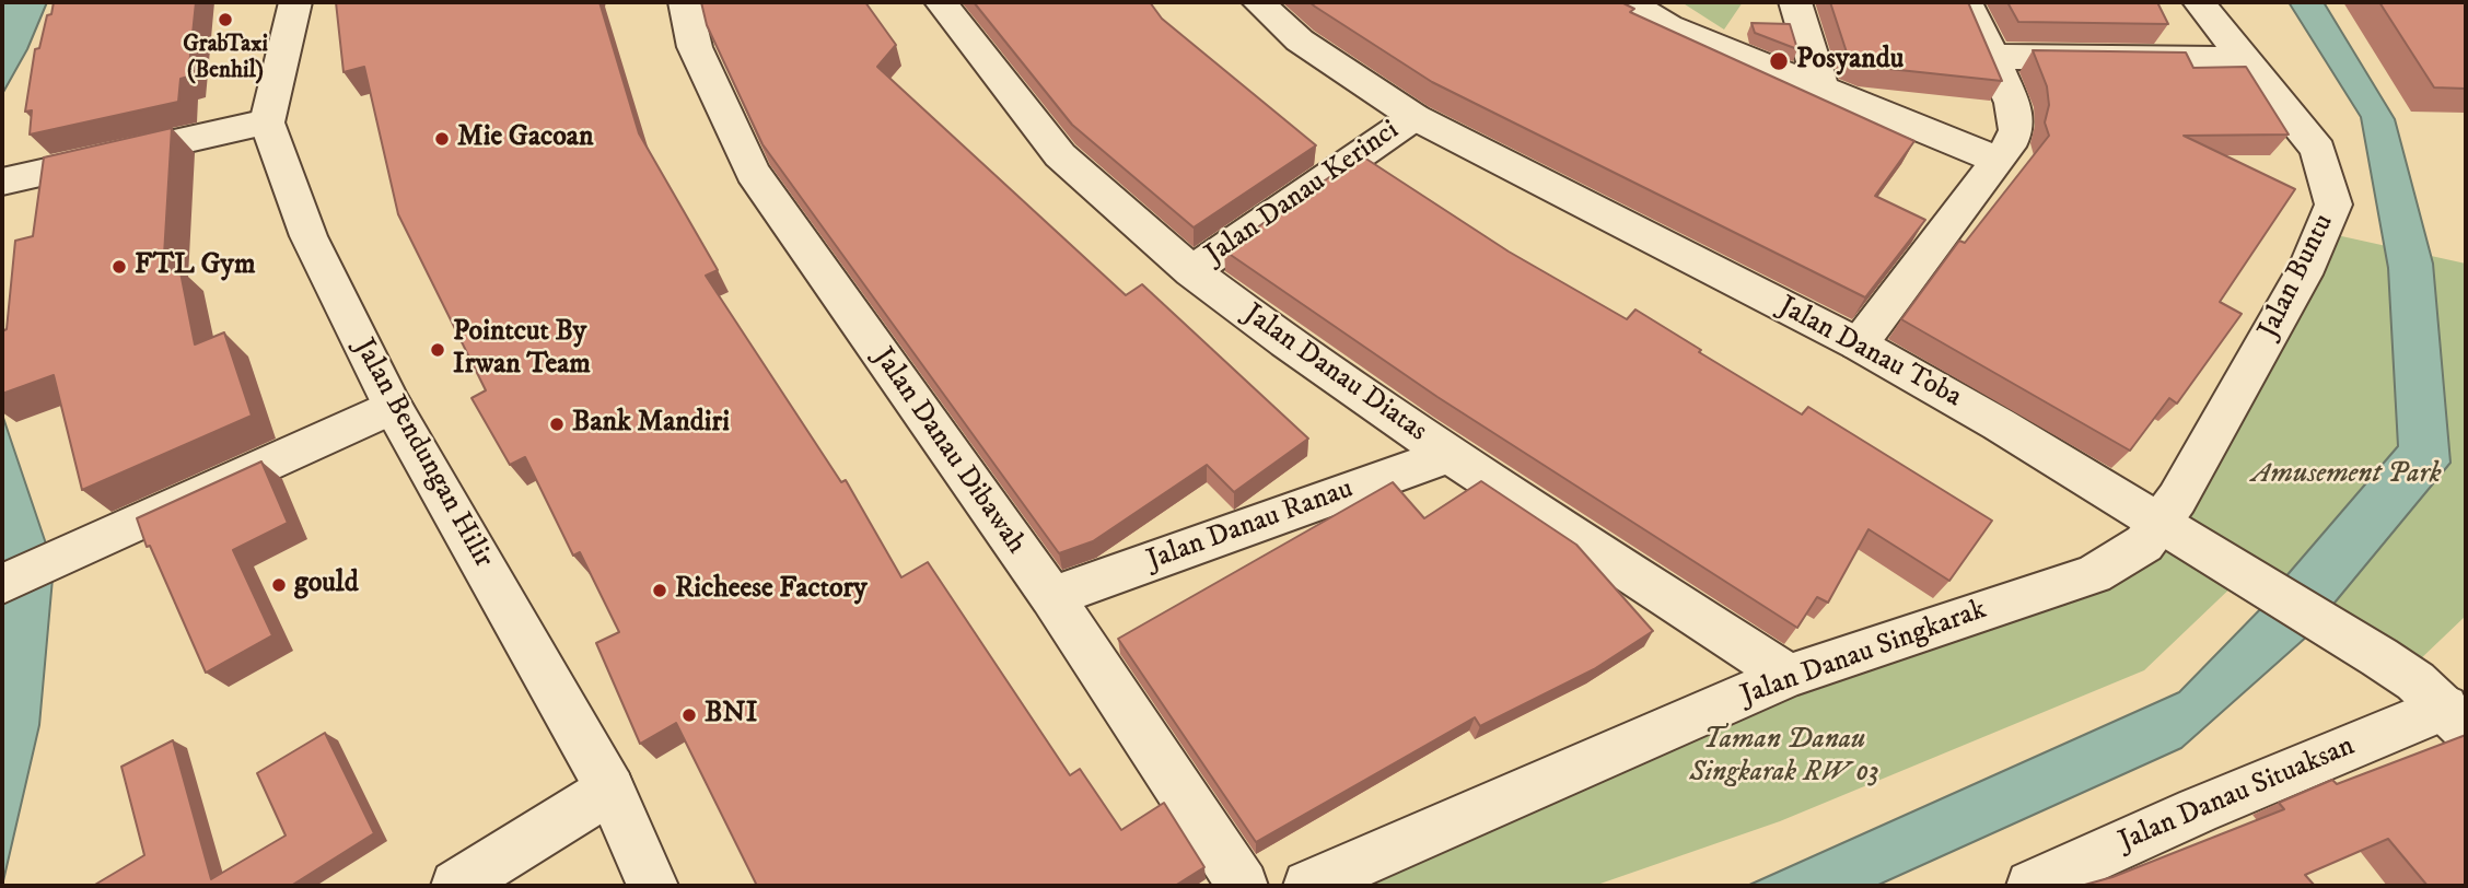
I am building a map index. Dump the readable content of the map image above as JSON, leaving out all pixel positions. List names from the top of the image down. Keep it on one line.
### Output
{"streets":{"street":["Jalan Danau Kerinci","Jalan Buntu","Jalan Danau Toba","Jalan Danau Diatas","Jalan Danau Dibawah","Jalan Bendungan Hilir","Jalan Danau Ranau","Jalan Danau Singkarak","Jalan Danau Situaksan"]},"crossings":[["Jalan Danau Kerinci","Jalan Danau Toba"],["Jalan Danau Kerinci","Jalan Danau Diatas"],["Jalan Buntu","Jalan Danau Toba"],["Jalan Buntu","Jalan Danau Singkarak"],["Jalan Danau Toba","Jalan Danau Singkarak"],["Jalan Danau Toba","Jalan Danau Situaksan"],["Jalan Danau Diatas","Jalan Danau Ranau"],["Jalan Danau Diatas","Jalan Danau Singkarak"],["Jalan Danau Dibawah","Jalan Danau Ranau"]],"parks":["Amusement Park","Taman Danau Singkarak RW 03"],"places":["GrabTaxi (Benhil)","Posyandu","Mie Gacoan","FTL Gym","Pointcut By Irwan Team","Bank Mandiri","gould","Richeese Factory","BNI"]}
